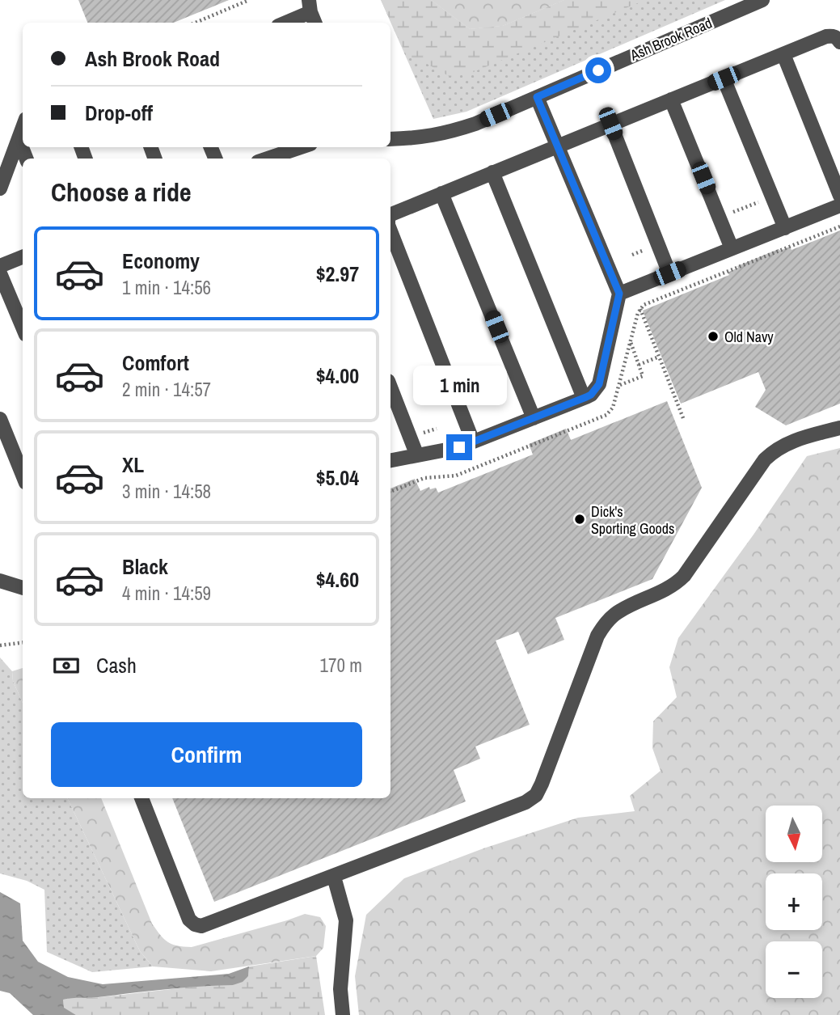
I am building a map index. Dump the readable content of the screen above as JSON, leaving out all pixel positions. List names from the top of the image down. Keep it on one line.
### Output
{"streets":{"street":["Ash Brook Road"]},"places":["Old Navy","Dick's Sporting Goods"],"north":"bottom","page":{"banner":["Ash Brook Road","Drop-off"],"heading":"Choose a ride","list":[{"name":"Economy","note":"1 min · 14:56","value":"$2.97"},{"name":"Comfort","note":"2 min · 14:57","value":"$4.00"},{"name":"XL","note":"3 min · 14:58","value":"$5.04"},{"name":"Black","note":"4 min · 14:59","value":"$4.60"}],"bubble":"1 min","pay":["Cash","170 m"],"buttons":"Confirm","map_buttons":["+","−"]}}
